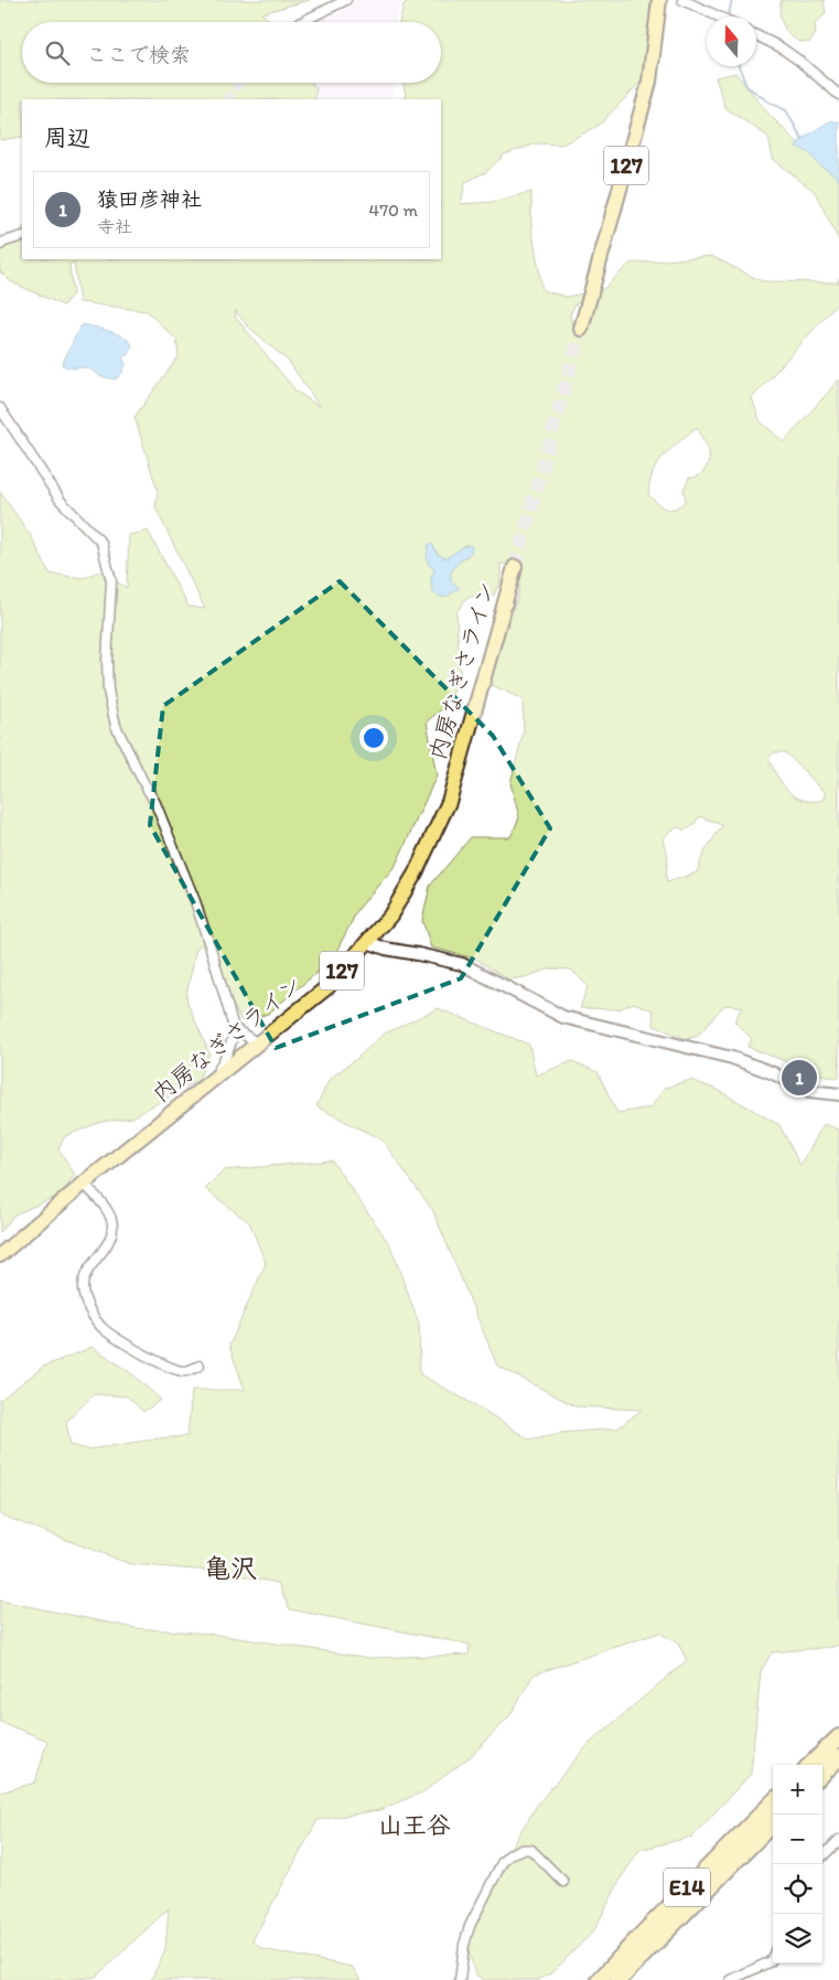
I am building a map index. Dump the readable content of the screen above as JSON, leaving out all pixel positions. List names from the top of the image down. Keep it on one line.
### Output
{"streets":{"highway":["127","内房なぎさライン","E14"]},"districts":["亀沢","山王谷"],"north":"top","page":{"search":"ここで検索","heading":"周辺","list":[{"mark":"1","name":"猿田彦神社","note":"寺社","value":"470 m"}],"pins":"1","map_buttons":["+","−"]}}
